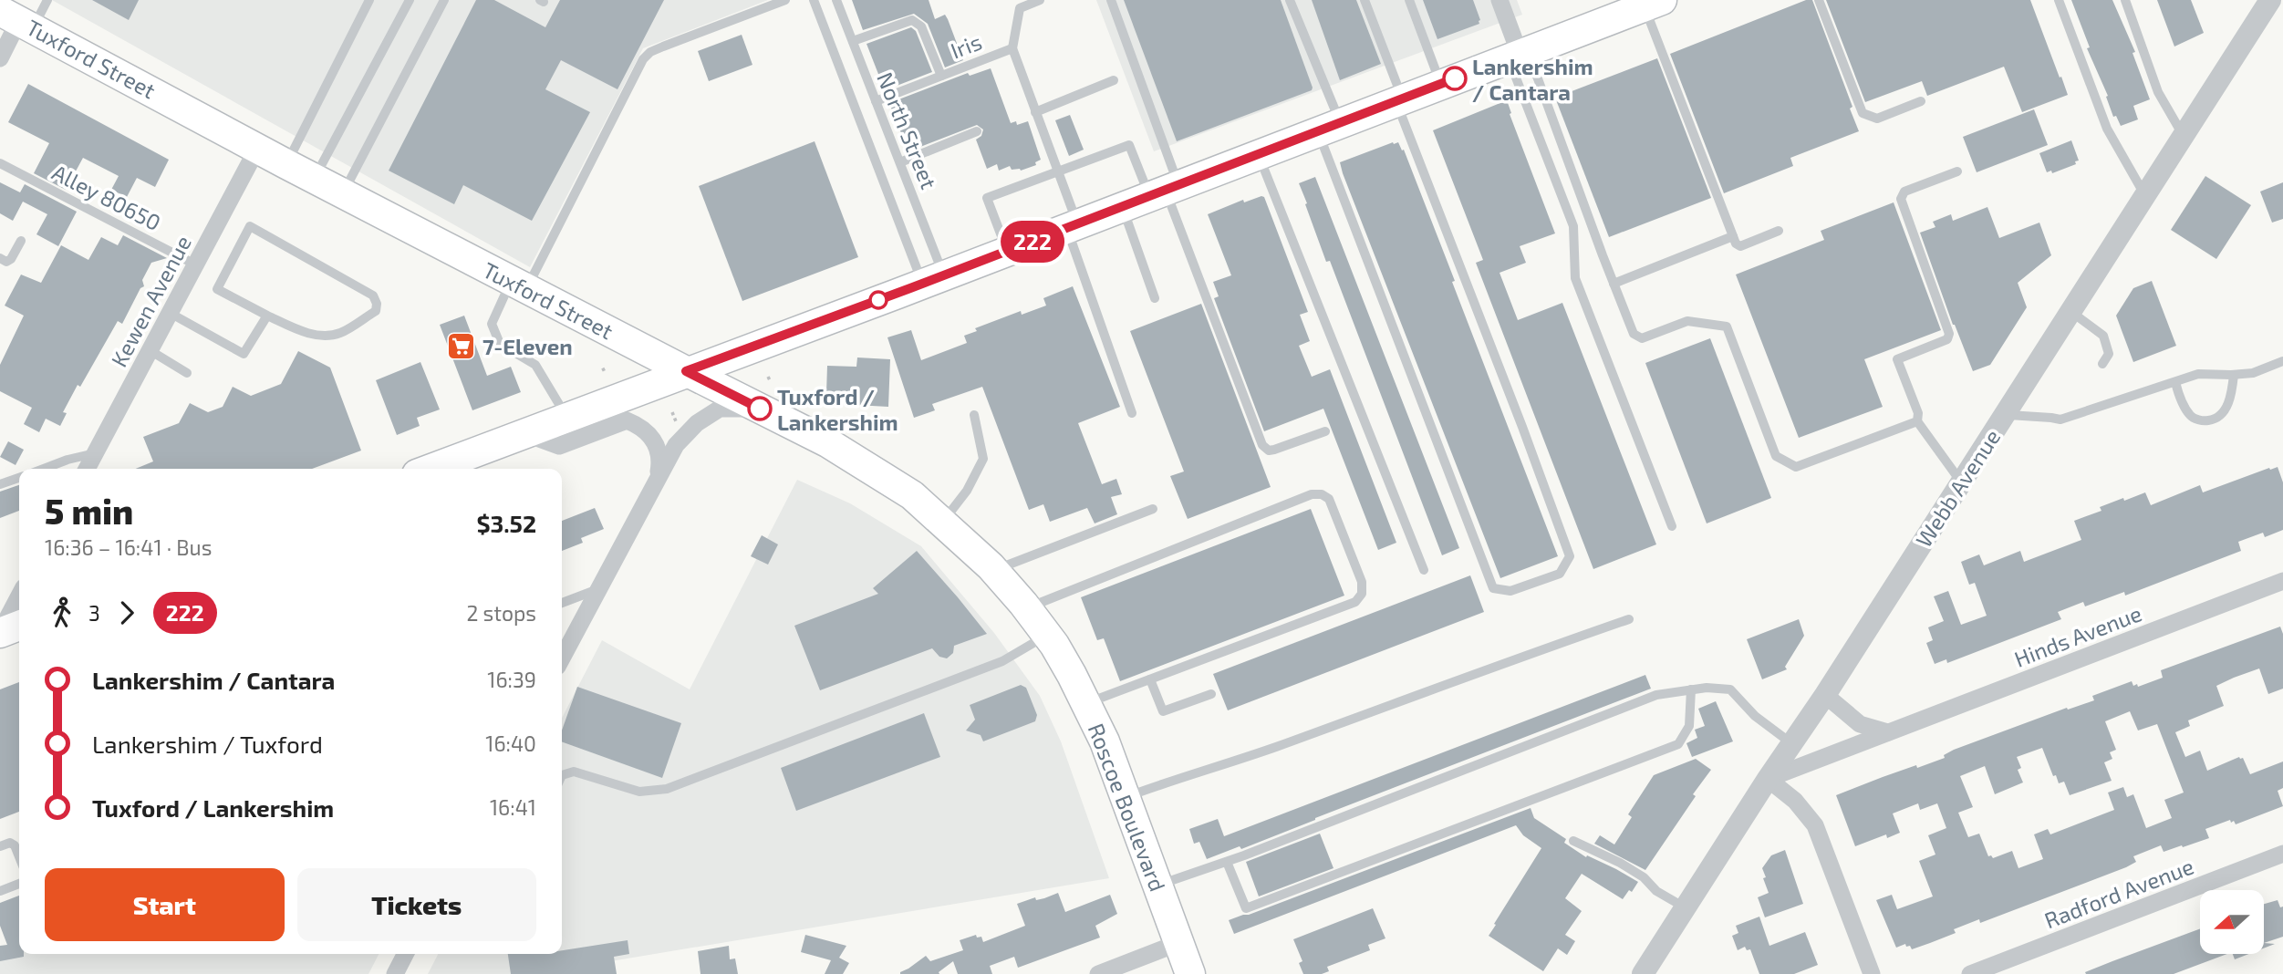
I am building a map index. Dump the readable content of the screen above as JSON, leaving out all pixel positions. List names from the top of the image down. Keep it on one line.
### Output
{"streets":{"main road":["Tuxford Street","Roscoe Boulevard"],"street":["Kewen Avenue","Webb Avenue","Hinds Avenue","Radford Avenue"],"lane":["Iris","North Street","Alley 80650"]},"crossings":[["Iris","North Street"],["Tuxford Street","Kewen Avenue"],["Tuxford Street","Roscoe Boulevard"],["Alley 80650","Kewen Avenue"],["Webb Avenue","Hinds Avenue"]],"places":{"other":["Lankershim / Cantara","Tuxford / Lankershim"],"supermarket":["7-Eleven"]},"lines":["bus line 222"],"north":"left","page":{"on_map":"222","heading":["5 min","16:36 – 16:41 · Bus","$3.52"],"legs":["3","222","2 stops"],"list":[{"name":"Lankershim / Cantara","value":"16:39"},{"name":"Lankershim / Tuxford","value":"16:40"},{"name":"Tuxford / Lankershim","value":"16:41"}],"buttons":["Start","Tickets"]}}
